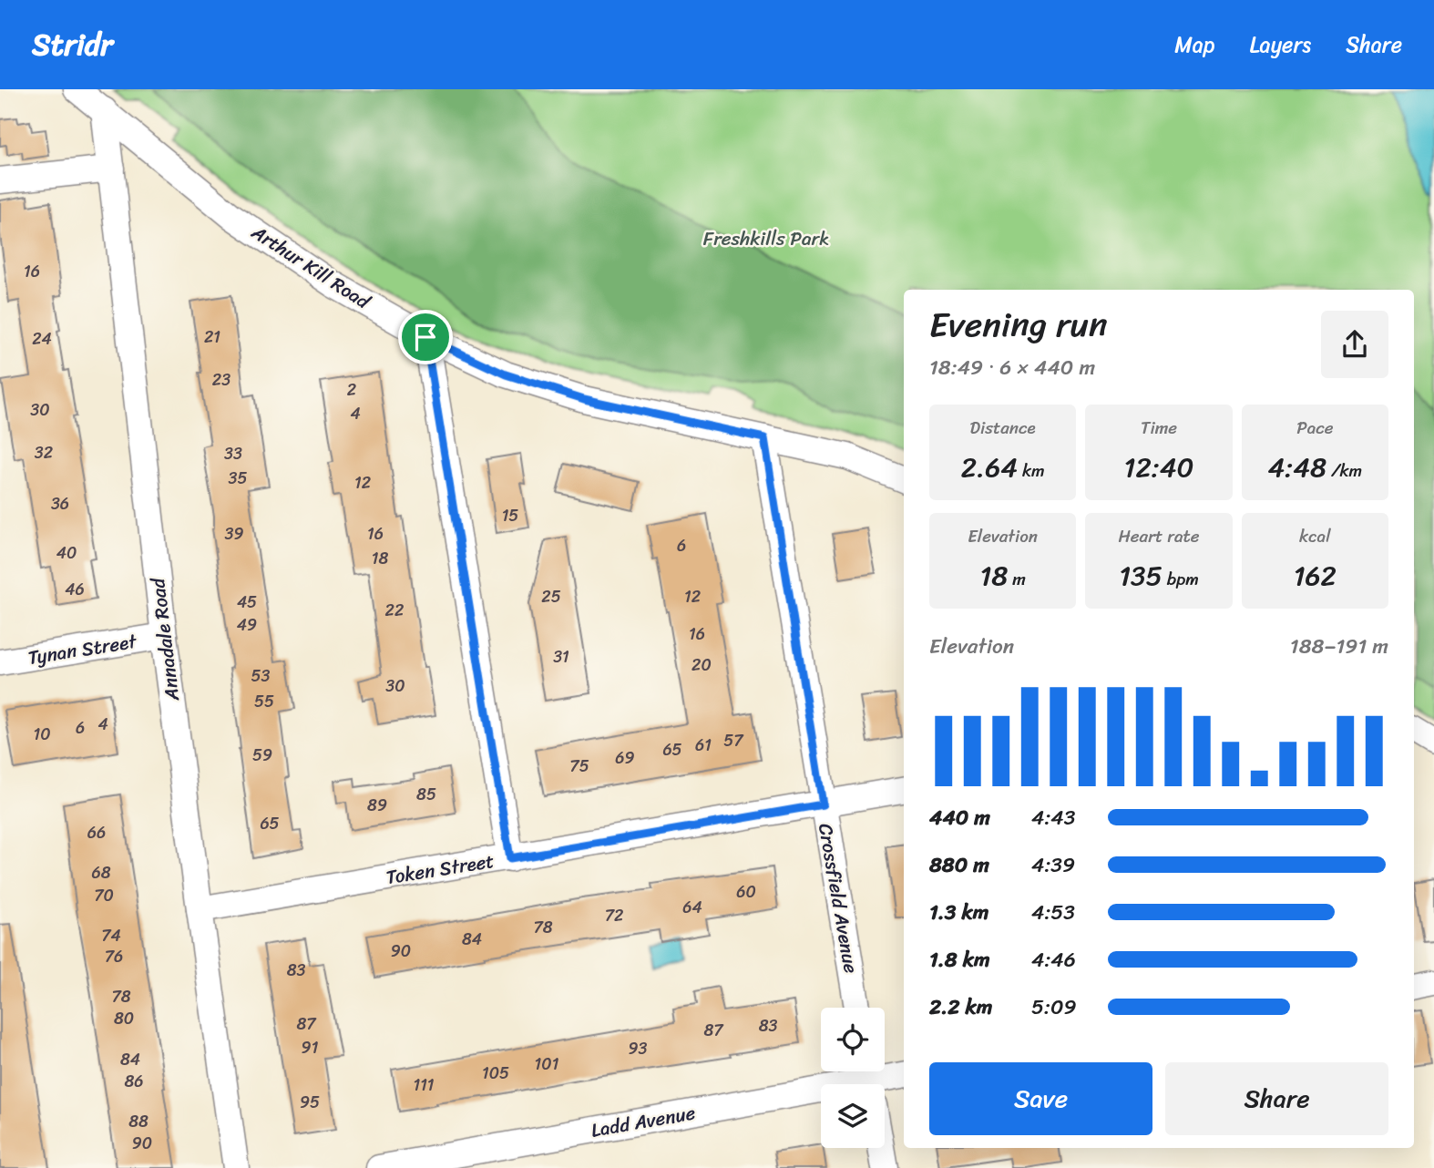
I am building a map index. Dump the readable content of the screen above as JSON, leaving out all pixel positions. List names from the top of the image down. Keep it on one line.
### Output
{"streets":{"street":["Arthur Kill Road","Annadale Road","Tynan Street","Token Street","Crossfield Avenue","Ladd Avenue"]},"crossings":[["Arthur Kill Road","Annadale Road"],["Arthur Kill Road","Crossfield Avenue"],["Annadale Road","Tynan Street"],["Annadale Road","Token Street"],["Token Street","Crossfield Avenue"]],"parks":["Freshkills Park"],"house_numbers":["16","21","24","23","2","30","4","32","33","35","12","36","15","39","16","6","40","18","46","25","12","45","22","49","16","31","20","53","30","55","4","6","10","57","61","65","59","69","75","85","89","65","66","68","60","70","64","72","78","74","84","90","76","83","78","80","87","83","87","91","93","84","101","105","86","111","95","88","90"],"page":{"header":"Stridr","nav":["Map","Layers","Share"],"heading":["Evening run","18:49 · 6 × 440 m"],"stats":[["Distance","2.64 km"],["Time","12:40"],["Pace","4:48 /km"],["Elevation","18 m"],["Heart rate","135 bpm"],["kcal","162"]],"chart":["Elevation","188–191 m"],"list":[{"name":"440 m","note":"4:43"},{"name":"880 m","note":"4:39"},{"name":"1.3 km","note":"4:53"},{"name":"1.8 km","note":"4:46"},{"name":"2.2 km","note":"5:09"}],"buttons":["Save","Share"]}}
